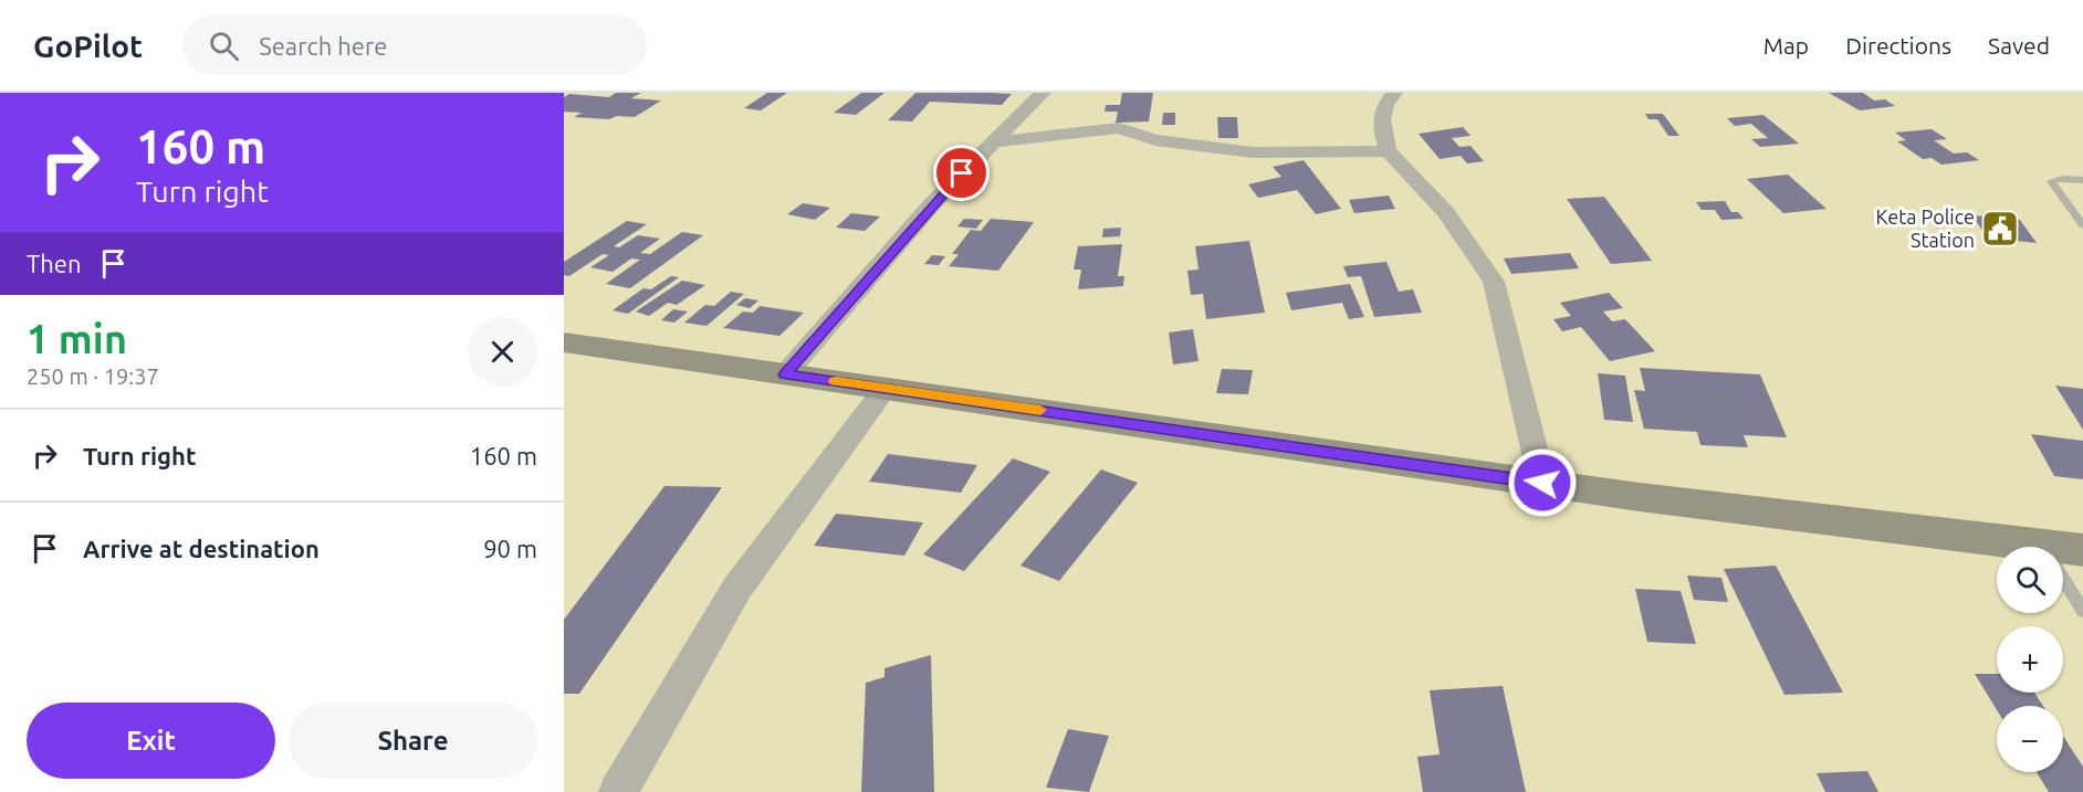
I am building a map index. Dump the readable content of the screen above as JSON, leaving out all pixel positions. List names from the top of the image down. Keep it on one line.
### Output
{"places":{"public building":["Keta Police Station"]},"page":{"header":"GoPilot","search":"Search here","nav":["Map","Directions","Saved"],"turn":["160 m","Turn right"],"then":"Then","heading":["1 min","250 m · 19:37"],"list":[{"name":"Turn right","value":"160 m"},{"name":"Arrive at destination","value":"90 m"}],"map_buttons":["+","−"],"buttons":["Exit","Share"]}}
